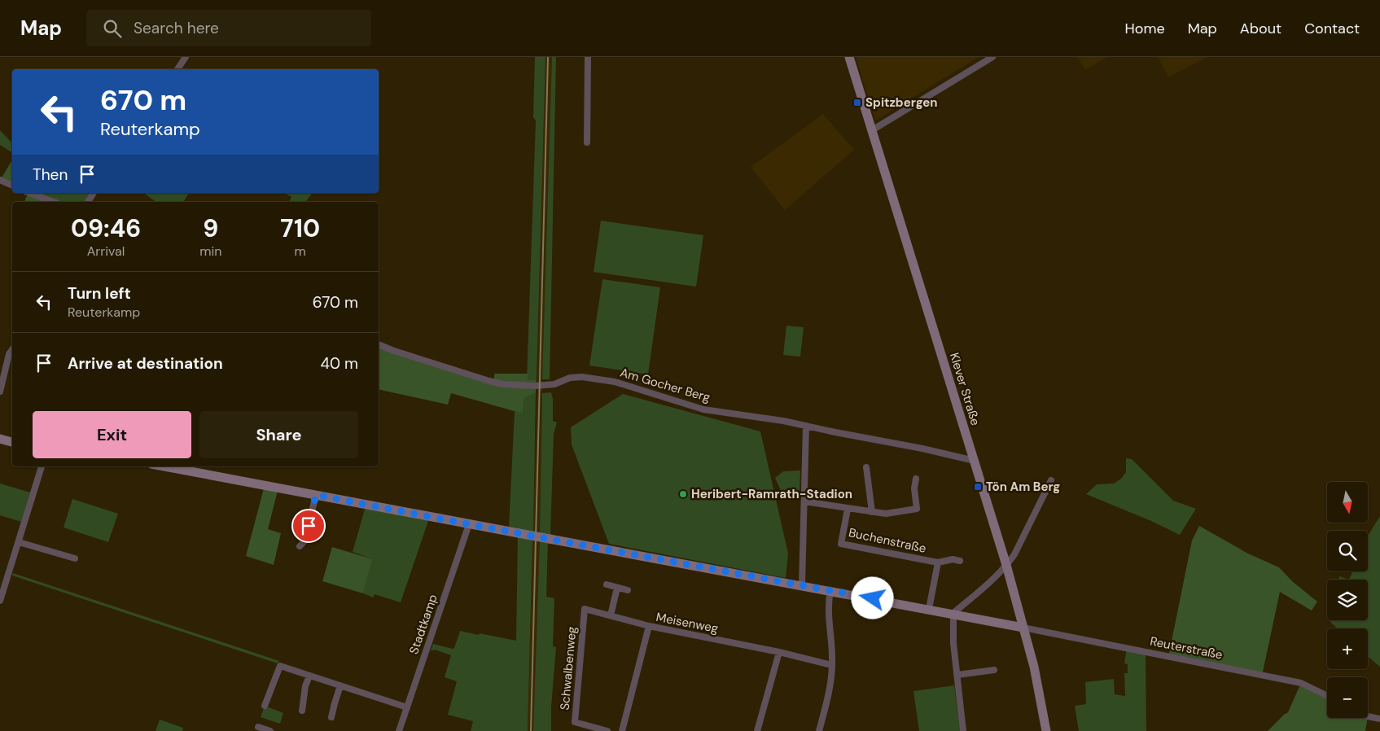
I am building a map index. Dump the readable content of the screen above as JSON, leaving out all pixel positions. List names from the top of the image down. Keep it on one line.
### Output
{"streets":{"street":["Am Gocher Berg","Klever Straße","Buchenstraße","Meisenweg","Stadtkamp","Reuterstraße","Schwalbenweg"]},"crossings":[["Am Gocher Berg","Klever Straße"],["Klever Straße","Reuterstraße"],["Buchenstraße","Reuterstraße"],["Meisenweg","Schwalbenweg"],["Stadtkamp","Reuterstraße"]],"places":{"transit":["Spitzbergen","Tön Am Berg"],"other":["Heribert-Ramrath-Stadion"]},"north":"bottom","page":{"header":"Map","search":"Search here","nav":["Home","Map","About","Contact"],"turn":["670 m","Reuterkamp"],"then":"Then","eta":["09:46","Arrival","9","min","710","m"],"list":[{"name":"Turn left","note":"Reuterkamp","value":"670 m"},{"name":"Arrive at destination","value":"40 m"}],"buttons":["Exit","Share"],"map_buttons":["+","−"]}}
